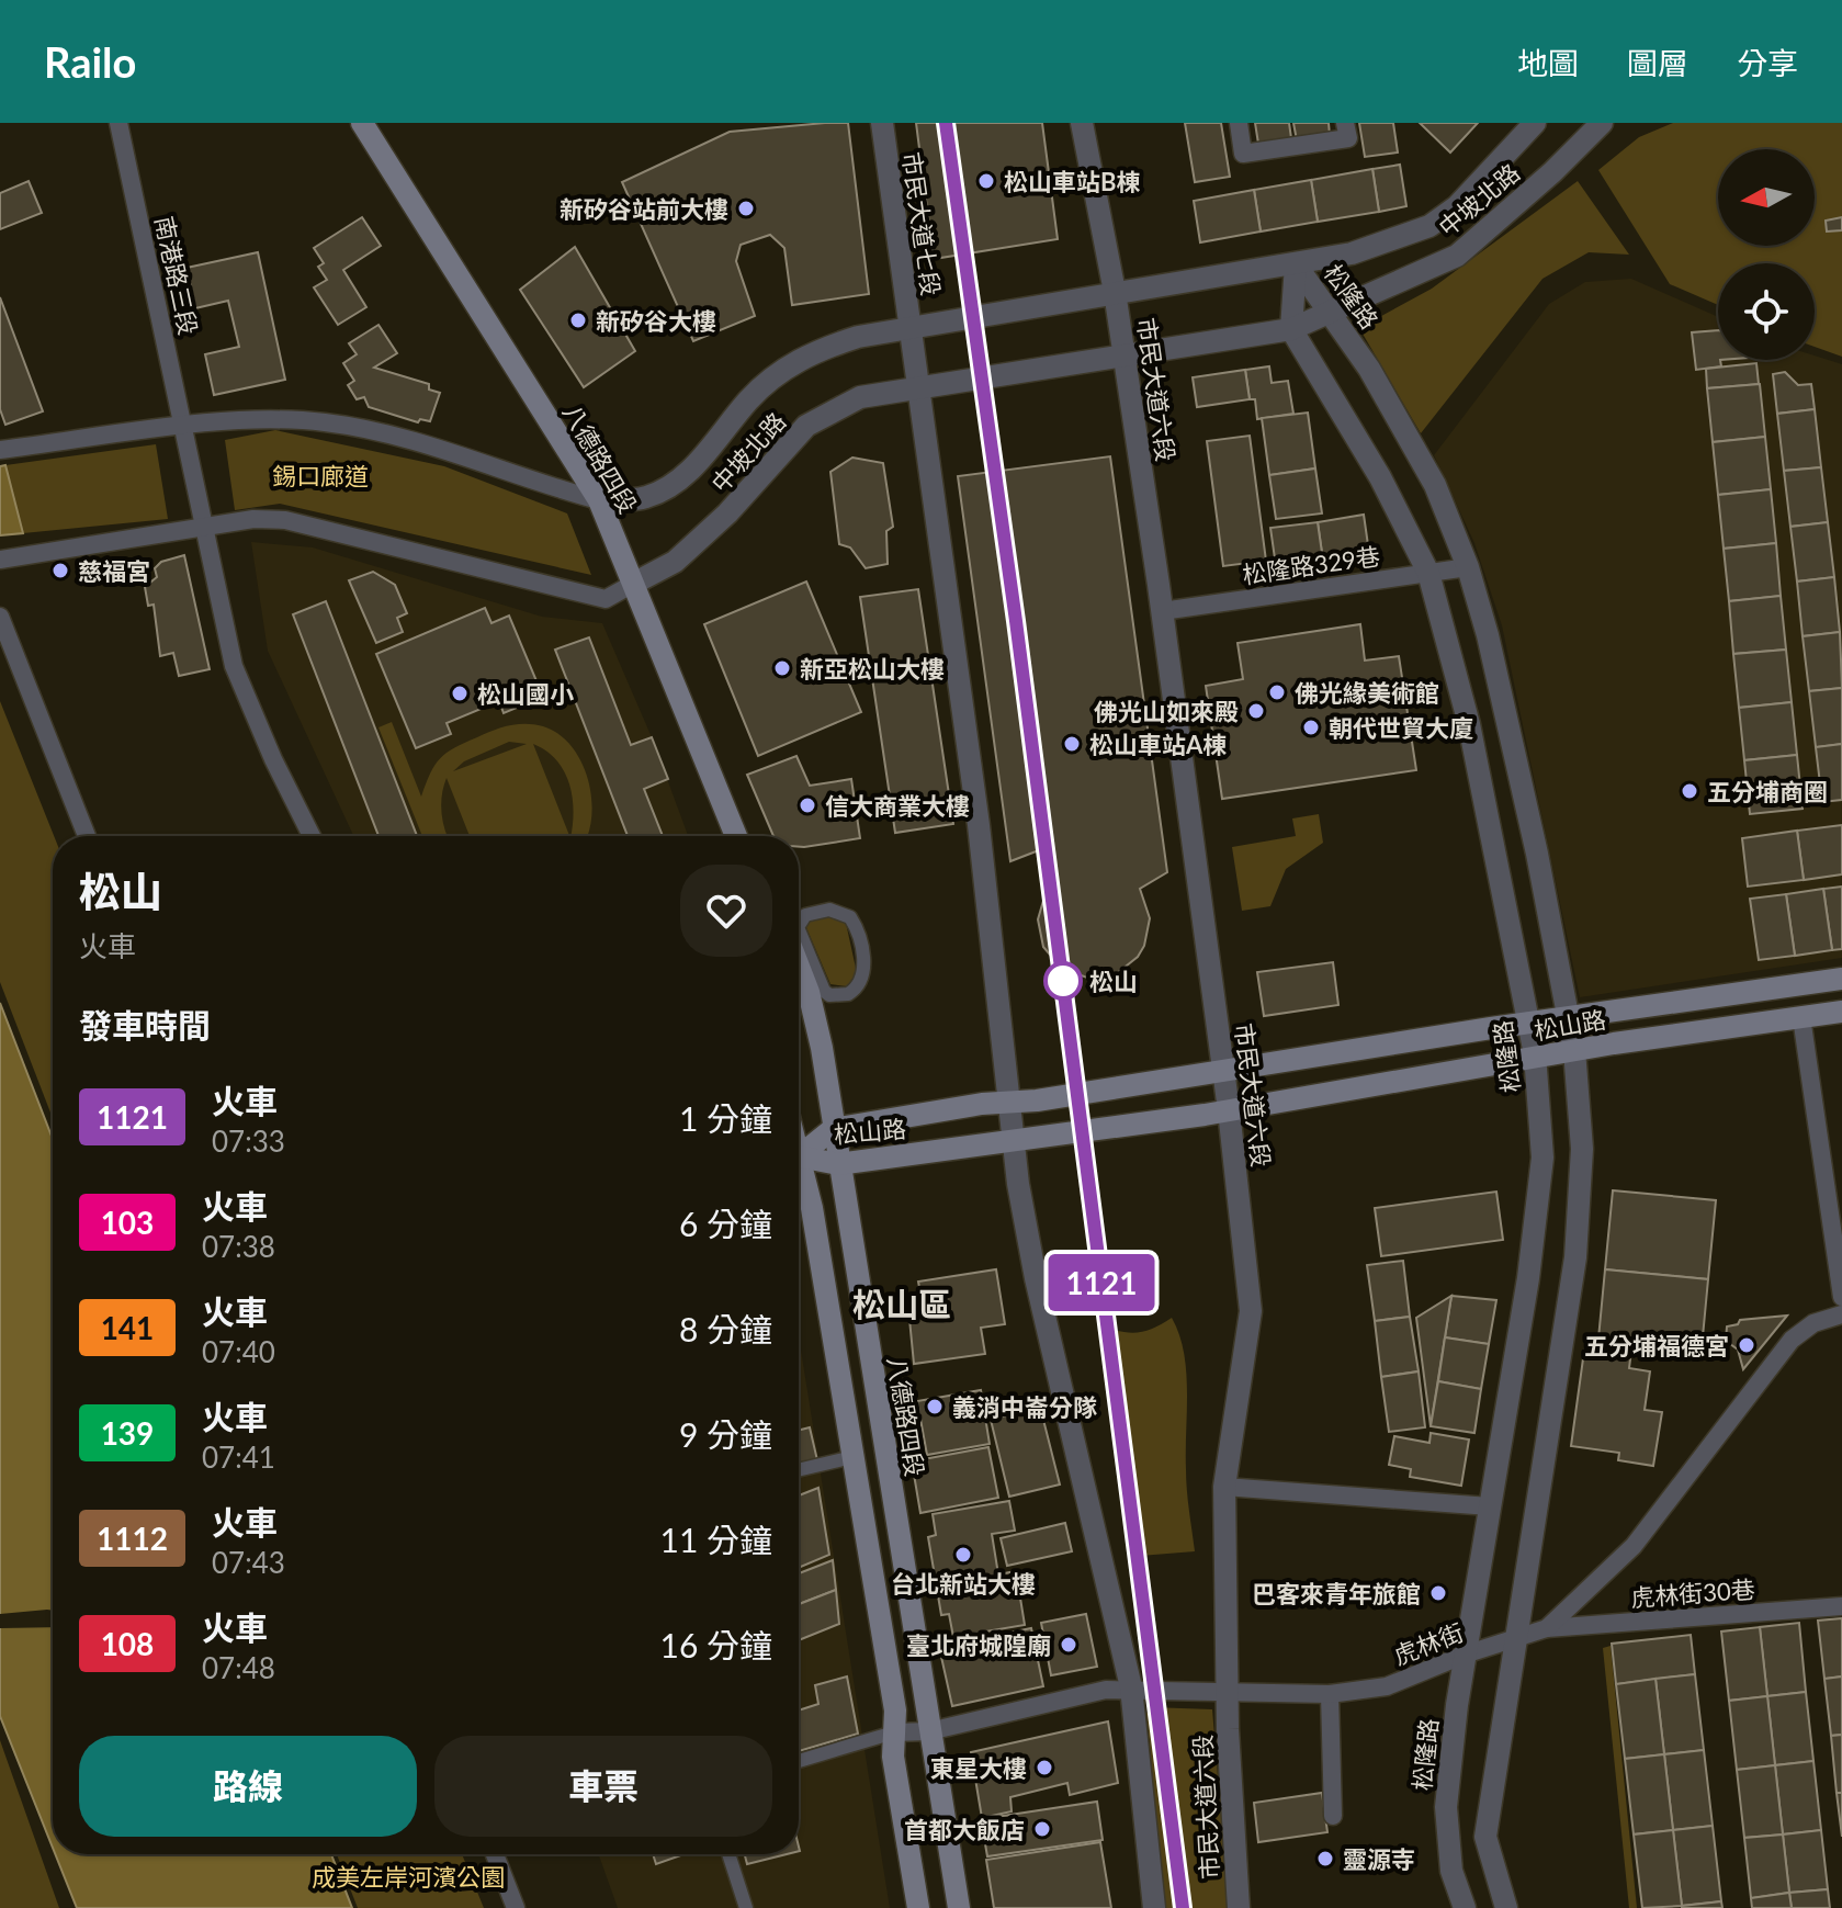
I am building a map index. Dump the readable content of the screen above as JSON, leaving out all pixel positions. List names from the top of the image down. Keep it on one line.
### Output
{"streets":{"main road":["八德路四段","松山路"],"street":["中坡北路","市民大道七段","南港路三段","松隆路","市民大道六段","松隆路329巷","虎林街30巷","虎林街"]},"crossings":[["中坡北路","市民大道七段"],["中坡北路","南港路三段"],["中坡北路","松隆路"],["中坡北路","市民大道六段"],["中坡北路","八德路四段"],["松隆路","松隆路329巷"],["松隆路","松山路"],["松隆路","虎林街"],["市民大道六段","松隆路329巷"],["市民大道六段","松山路"],["市民大道六段","虎林街"],["八德路四段","松山路"],["八德路四段","虎林街"],["虎林街30巷","虎林街"]],"districts":["松山區"],"parks":["錫口廊道","成美左岸河濱公園"],"places":["松山車站B棟","新矽谷站前大樓","新矽谷大樓","慈福宮","新亞松山大樓","佛光緣美術館","松山國小","佛光山如來殿","朝代世貿大廈","松山車站A棟","五分埔商圈","信大商業大樓","松山","五分埔福德宮","義消中崙分隊","台北新站大樓","巴客來青年旅館","臺北府城隍廟","東星大樓","首都大飯店","靈源寺"],"north":"left","page":{"header":"Railo","nav":["地圖","圖層","分享"],"on_map":"1121","heading":[["松山","火車"],"發車時間"],"list":[{"mark":"1121","name":"火車","note":"07:33","value":"1 分鐘"},{"mark":"103","name":"火車","note":"07:38","value":"6 分鐘"},{"mark":"141","name":"火車","note":"07:40","value":"8 分鐘"},{"mark":"139","name":"火車","note":"07:41","value":"9 分鐘"},{"mark":"1112","name":"火車","note":"07:43","value":"11 分鐘"},{"mark":"108","name":"火車","note":"07:48","value":"16 分鐘"}],"buttons":["路線","車票"]}}
